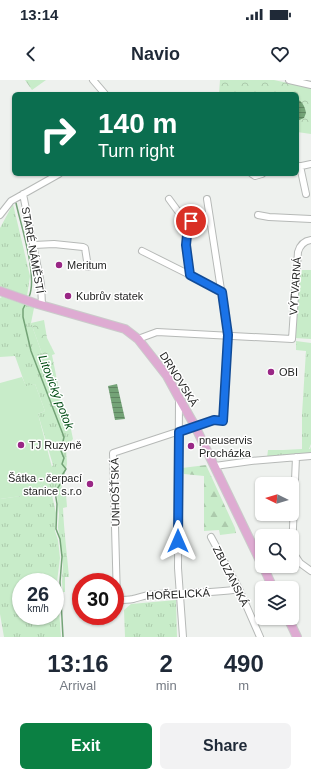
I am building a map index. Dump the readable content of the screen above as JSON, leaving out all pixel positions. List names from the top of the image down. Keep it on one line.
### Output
{"streets":{"main road":["DRNOVSKÁ"],"street":["STARÉ NÁMĚSTÍ","VÝTVARNÁ","UNHOŠŤSKÁ","ZBUZANSKÁ","HOŘELICKÁ"]},"crossings":[["STARÉ NÁMĚSTÍ","DRNOVSKÁ"],["ZBUZANSKÁ","HOŘELICKÁ"]],"water":["Litovický potok"],"places":["Meritum","Kubrův statek","OBI","TJ Ruzyně","pneuservis Procházka","Šátka - čerpací stanice s.r.o"],"north":"left","page":{"status":"13:14","header":"Navio","turn":["140 m","Turn right"],"speed":"26 km/h","limit":"30","eta":["13:16","Arrival","2","min","490","m"],"buttons":["Exit","Share"]}}
